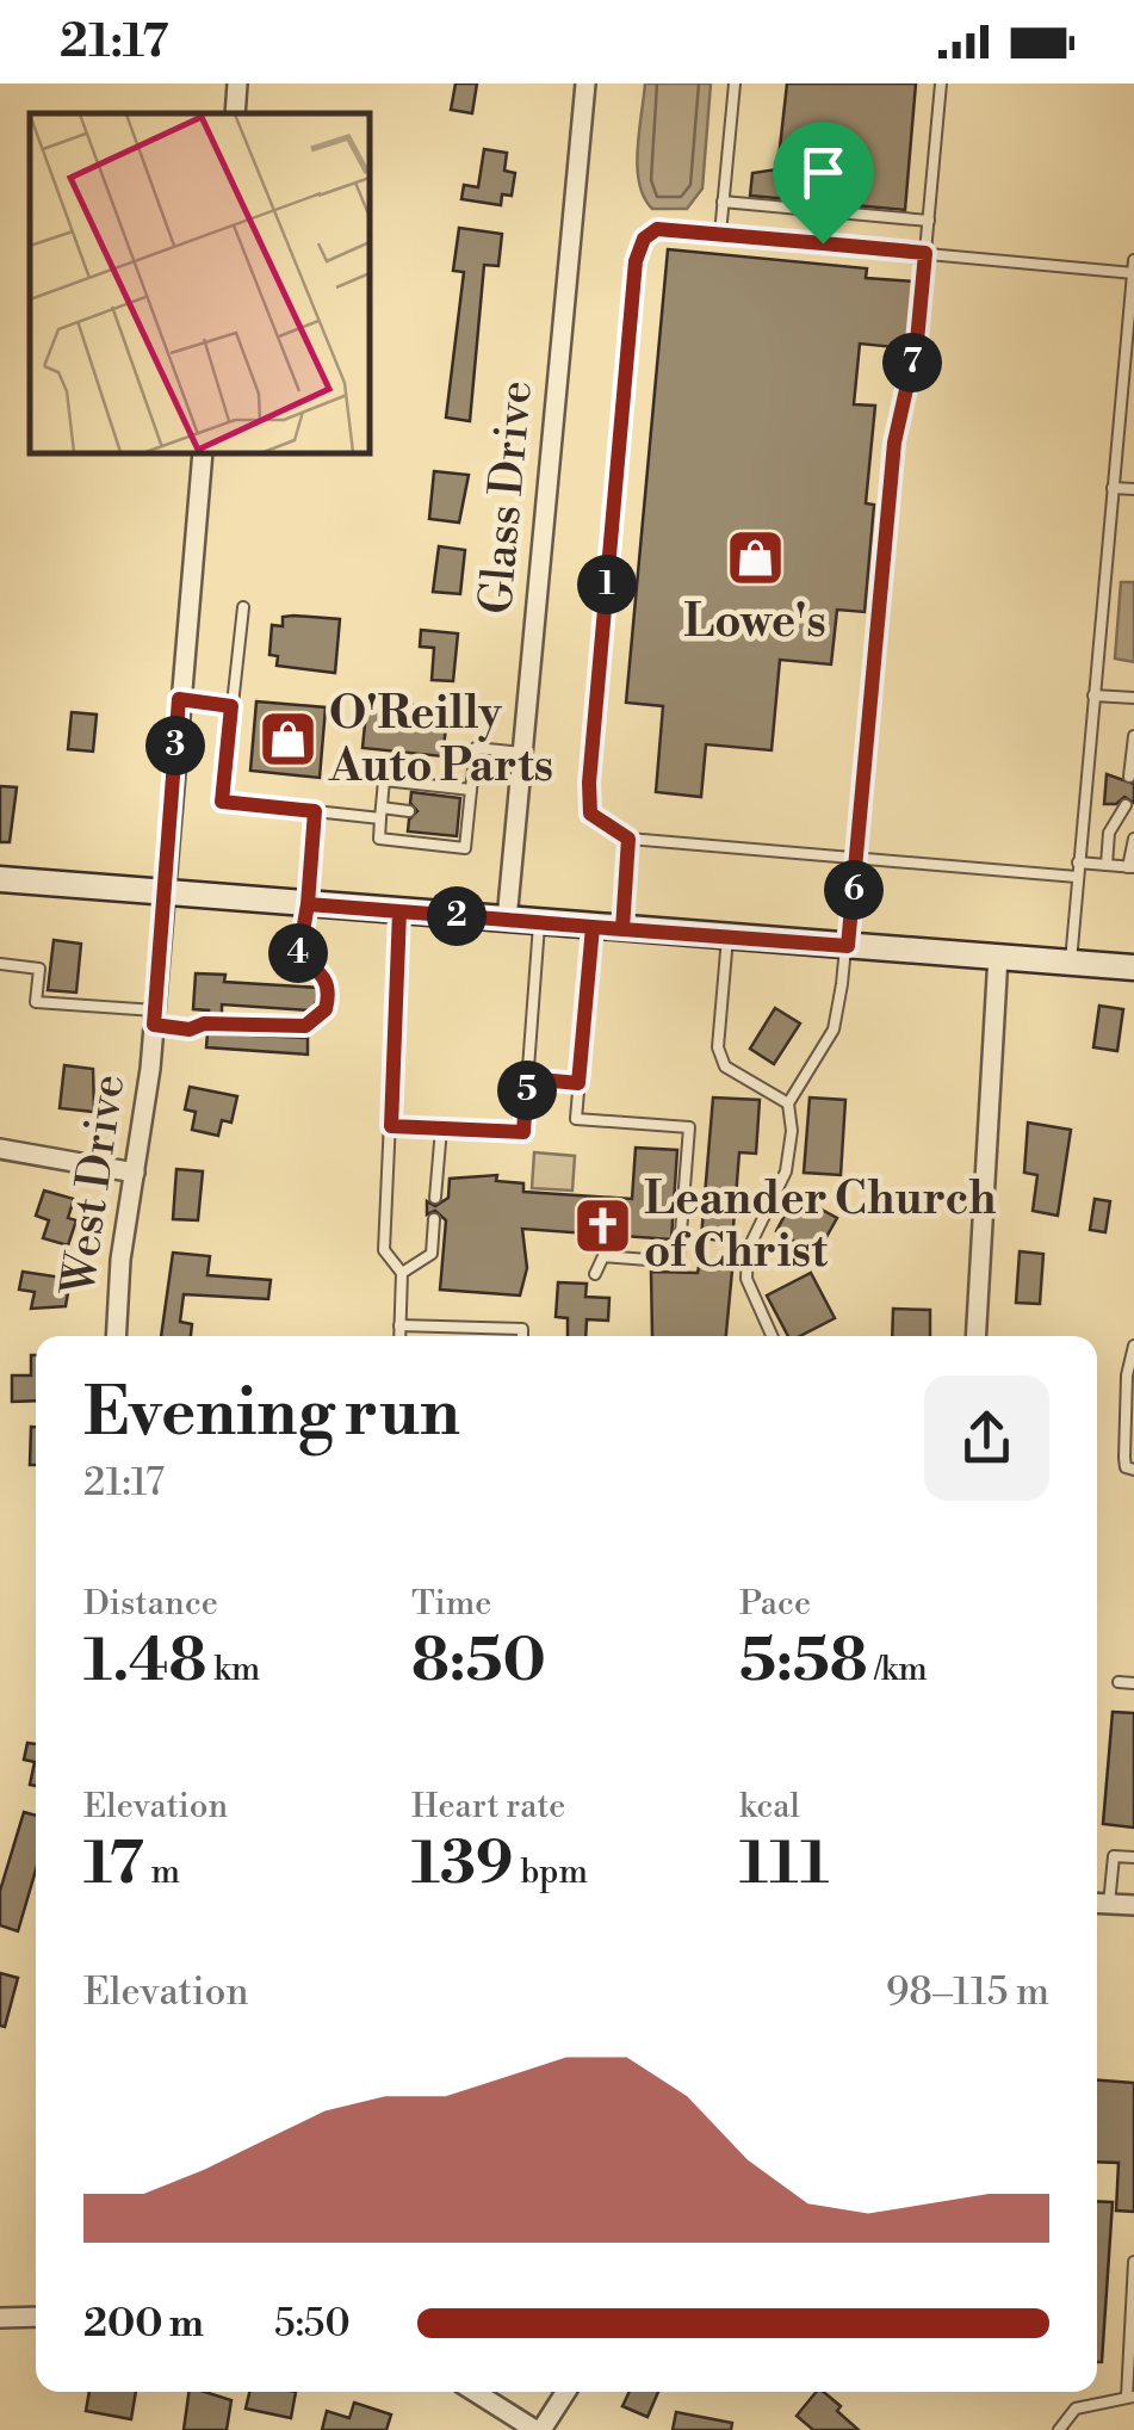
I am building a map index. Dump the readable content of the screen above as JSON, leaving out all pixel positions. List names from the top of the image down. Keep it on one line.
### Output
{"streets":{"street":["Glass Drive","West Drive"]},"places":{"shop":["Lowe's","O'Reilly Auto Parts"],"church":["Leander Church of Christ"]},"page":{"status":"21:17","pins":["7","1","3","6","2","4","5"],"heading":["Evening run","21:17"],"stats":[["Distance","1.48 km"],["Time","8:50"],["Pace","5:58 /km"],["Elevation","17 m"],["Heart rate","139 bpm"],["kcal","111"]],"chart":["Elevation","98–115 m"],"list":[{"name":"200 m","note":"5:50"}]}}
